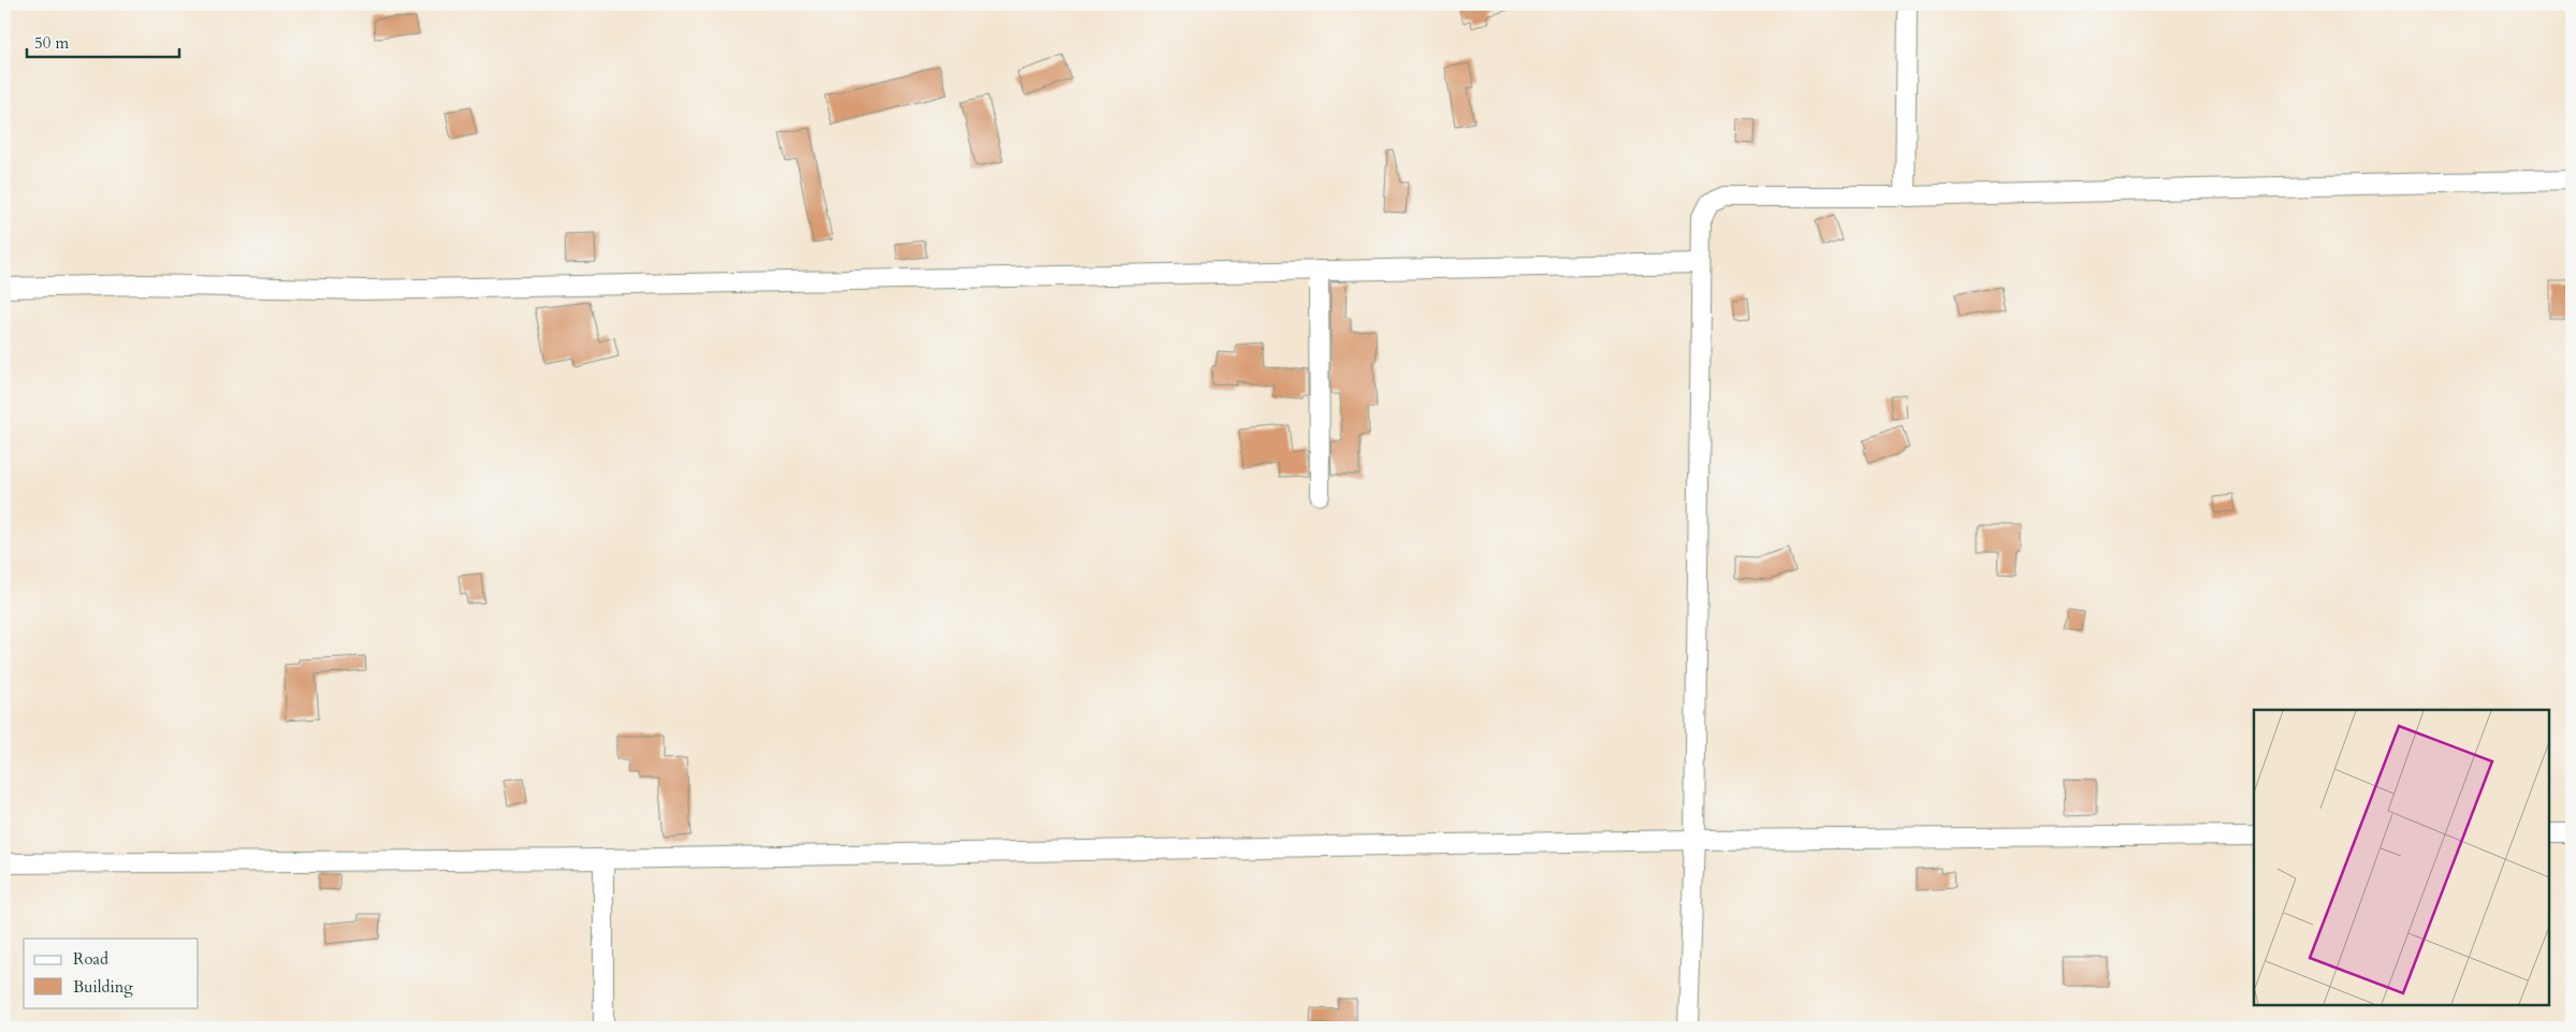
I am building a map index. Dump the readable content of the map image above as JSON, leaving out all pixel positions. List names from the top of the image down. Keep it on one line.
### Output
{"legend":["Road","Building"],"scale_bar":"50 m"}
